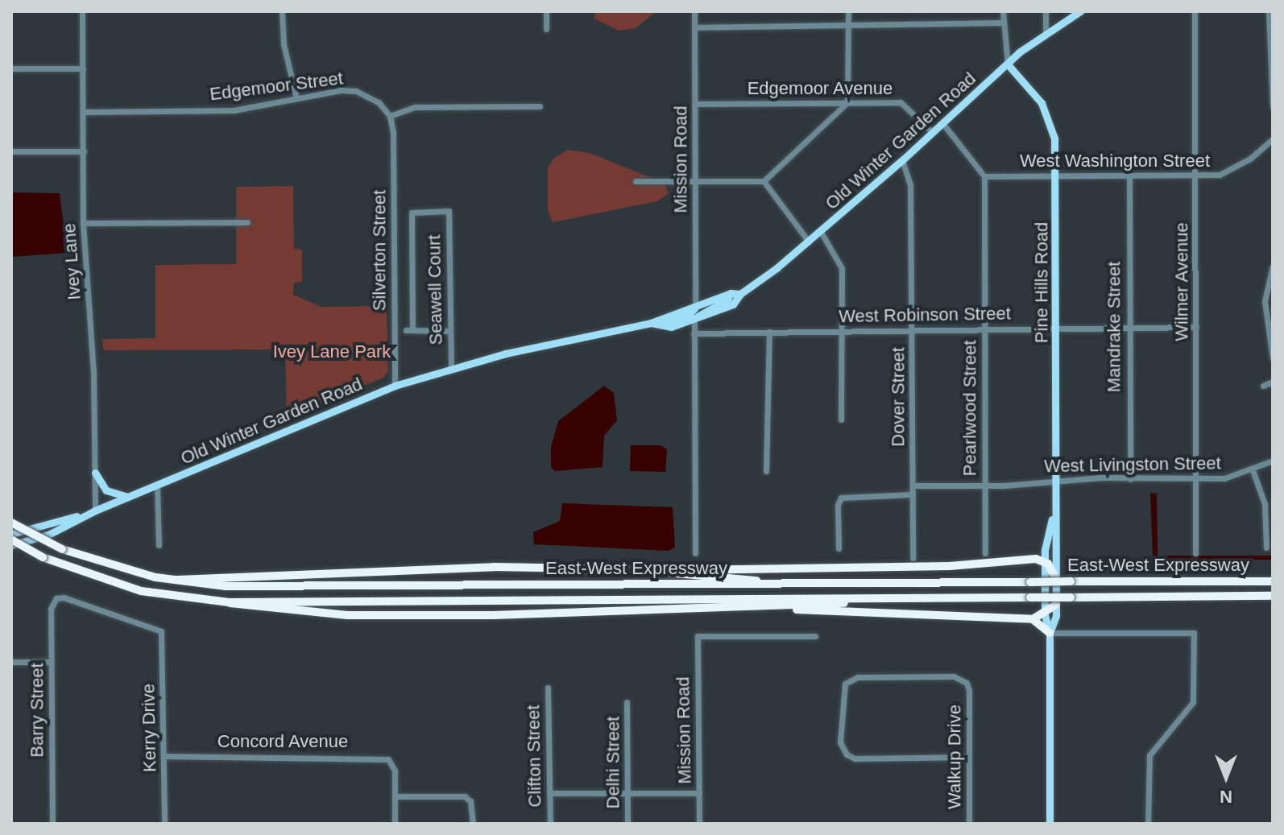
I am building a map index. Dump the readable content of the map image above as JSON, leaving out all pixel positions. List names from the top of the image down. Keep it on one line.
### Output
{"streets":{"highway":["East-West Expressway"],"main road":["Old Winter Garden Road","Pine Hills Road"],"street":["Edgemoor Street","Edgemoor Avenue","Mission Road","West Washington Street","Silverton Street","Ivey Lane","Wilmer Avenue","Seawell Court","West Robinson Street","Mandrake Street","Dover Street","Pearlwood Street","West Livingston Street","Barry Street","Kerry Drive","Concord Avenue","Clifton Street","Walkup Drive","Delhi Street"]},"crossings":[["Edgemoor Street","Silverton Street"],["Edgemoor Street","Ivey Lane"],["Edgemoor Avenue","Old Winter Garden Road"],["Edgemoor Avenue","Mission Road"],["Old Winter Garden Road","Mission Road"],["Old Winter Garden Road","Silverton Street"],["Old Winter Garden Road","Ivey Lane"],["Old Winter Garden Road","Pine Hills Road"],["Old Winter Garden Road","Seawell Court"],["Old Winter Garden Road","Dover Street"],["West Washington Street","Wilmer Avenue"],["West Washington Street","Pine Hills Road"],["West Washington Street","Mandrake Street"],["West Washington Street","Pearlwood Street"],["Wilmer Avenue","West Robinson Street"],["Wilmer Avenue","West Livingston Street"],["Pine Hills Road","West Robinson Street"],["Pine Hills Road","West Livingston Street"],["West Robinson Street","Mandrake Street"],["West Robinson Street","Dover Street"],["West Robinson Street","Pearlwood Street"],["Mandrake Street","West Livingston Street"],["Dover Street","West Livingston Street"],["Pearlwood Street","West Livingston Street"],["Barry Street","Kerry Drive"],["Kerry Drive","Concord Avenue"]],"parks":["Ivey Lane Park"],"north":"bottom"}
